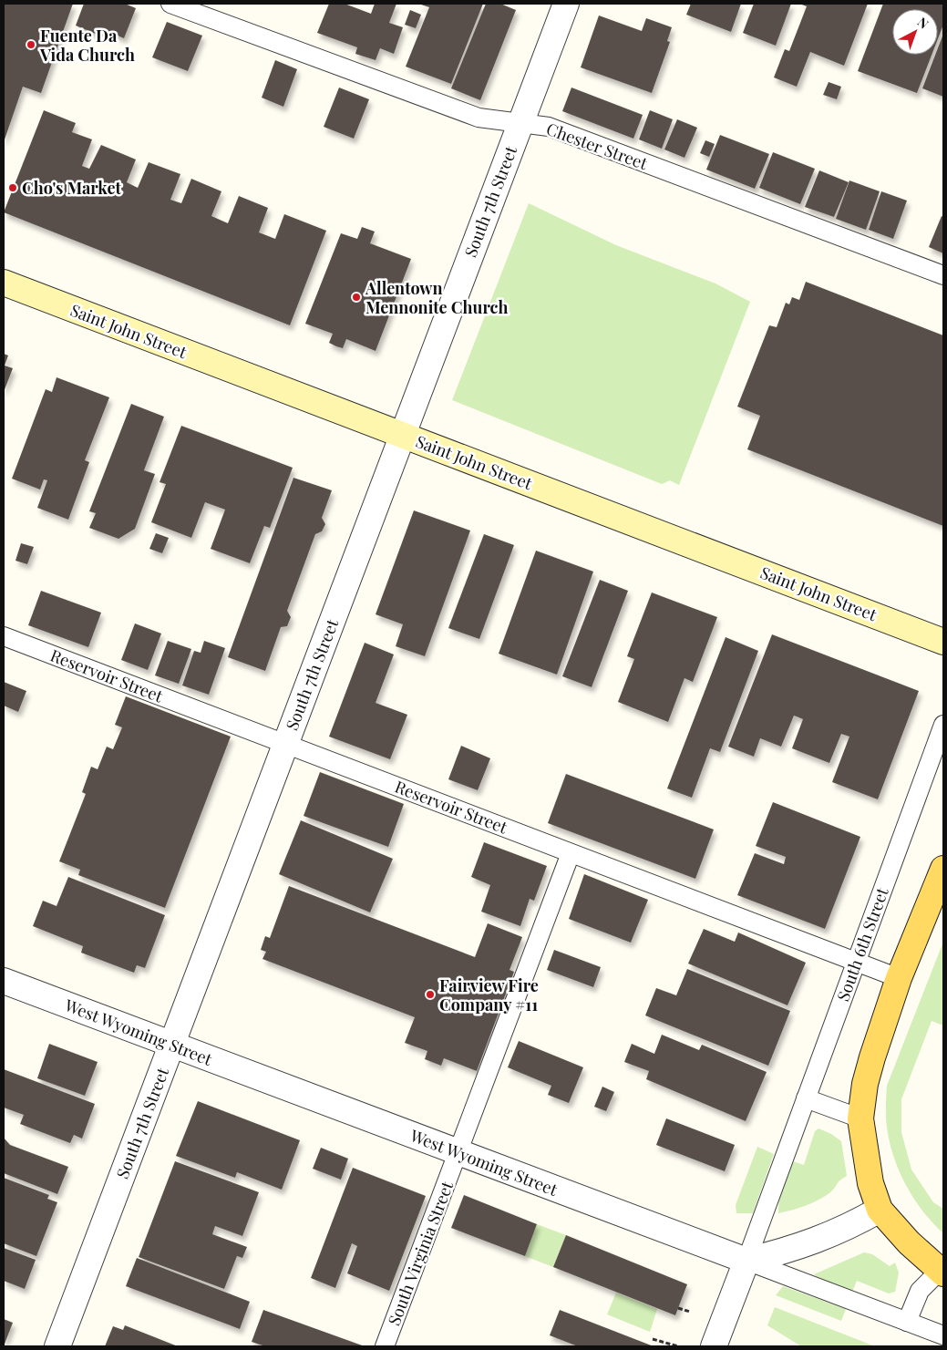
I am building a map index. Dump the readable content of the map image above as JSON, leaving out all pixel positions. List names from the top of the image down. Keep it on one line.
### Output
{"streets":{"street":["South 7th Street","Saint John Street","West Wyoming Street"],"lane":["Chester Street","Reservoir Street","South 6th Street","South Virginia Street"]},"crossings":[["Chester Street","South 7th Street"],["South 7th Street","Saint John Street"],["South 7th Street","Reservoir Street"],["South 7th Street","West Wyoming Street"],["Reservoir Street","South 6th Street"],["Reservoir Street","South Virginia Street"],["South 6th Street","West Wyoming Street"],["West Wyoming Street","South Virginia Street"]],"places":["Fuente Da Vida Church","Cho's Market","Allentown Mennonite Church","Fairview Fire Company #11"],"north":"top right"}
